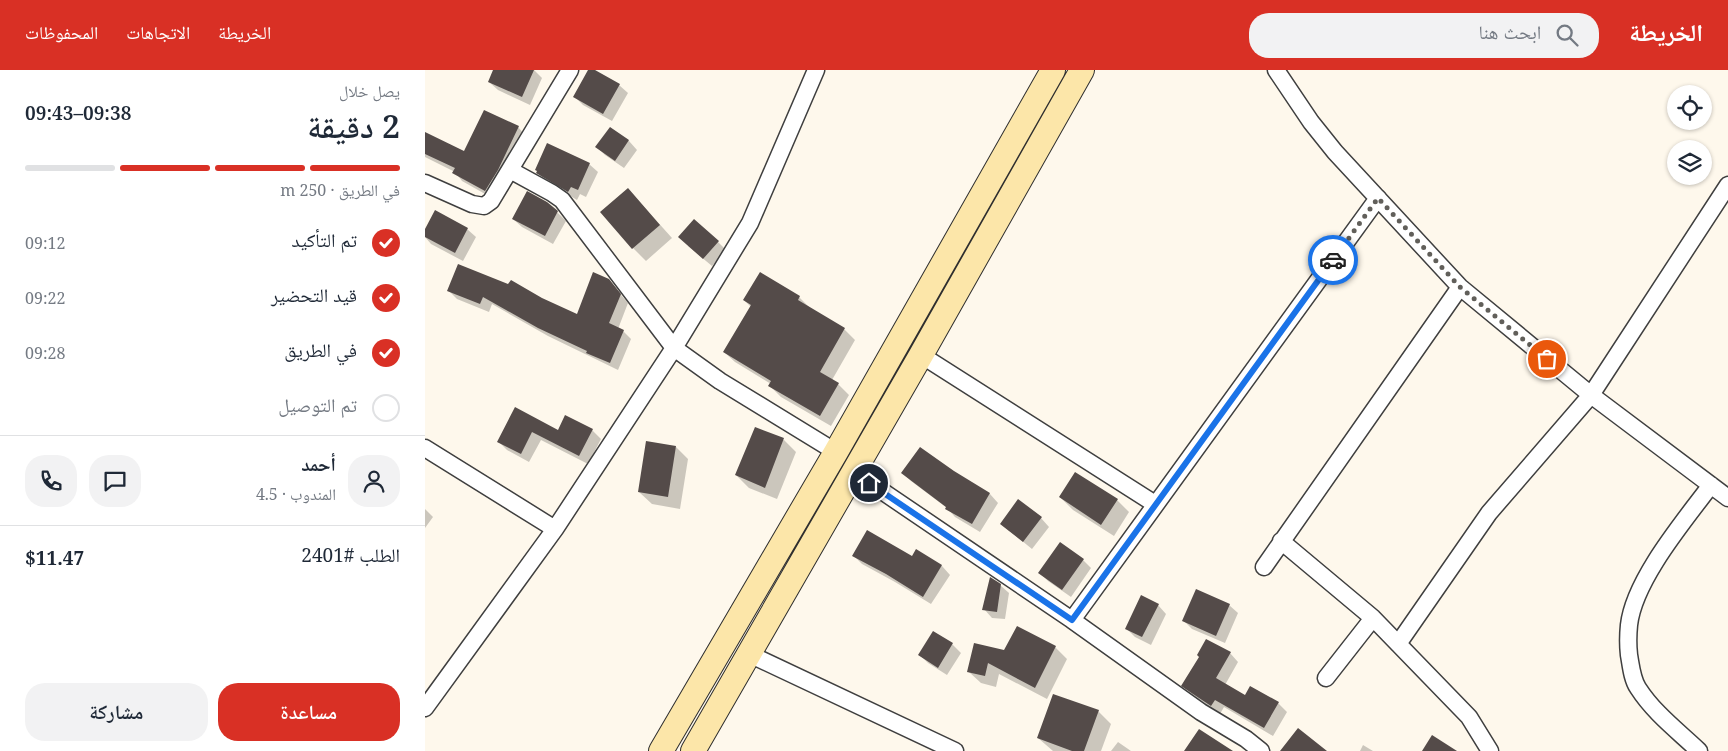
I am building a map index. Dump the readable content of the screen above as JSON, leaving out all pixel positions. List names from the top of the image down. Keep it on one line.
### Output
{"page":{"header":"الخريطة","search":"ابحث هنا","nav":["الخريطة","الاتجاهات","المحفوظات"],"heading":["2 دقيقة","يصل خلال","09:38–09:43"],"panel":["أحمد","المندوب · 4.5","الطلب #2401","$11.47"],"bar":"في الطريق · 250 m","list":[["تم التأكيد","09:12"],["قيد التحضير","09:22"],["في الطريق","09:28"],"تم التوصيل"],"buttons":["مساعدة","مشاركة"]}}
